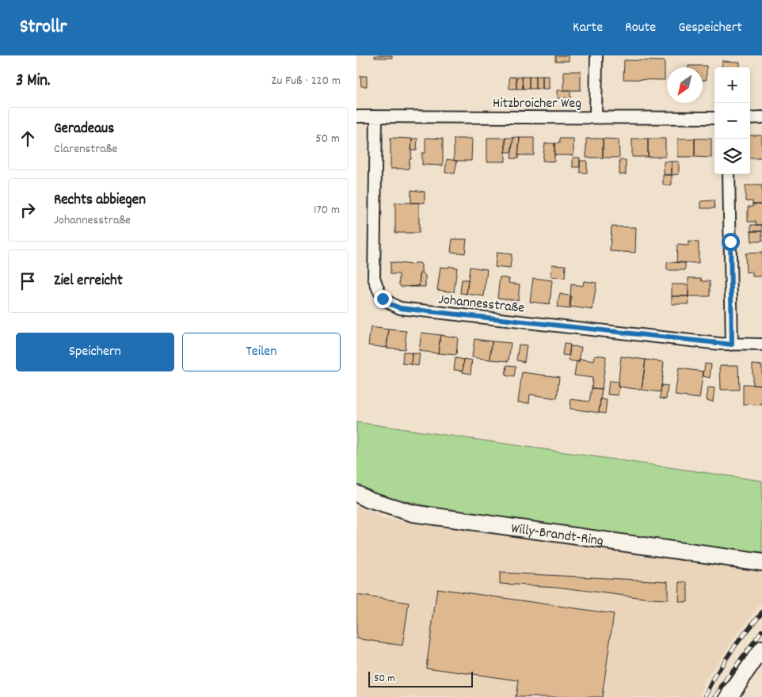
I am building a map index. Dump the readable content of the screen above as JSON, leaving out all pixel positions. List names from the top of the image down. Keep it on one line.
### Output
{"streets":{"street":["Hitzbroicher Weg","Johannesstraße","Willy-Brandt-Ring"]},"crossings":[["Hitzbroicher Weg","Johannesstraße"]],"scale_bar":"50 m","north":"bottom left","page":{"header":"Strollr","nav":["Karte","Route","Gespeichert"],"heading":["3 Min.","Zu Fuß · 220 m"],"map_buttons":["+","−"],"list":[["Geradeaus","Clarenstraße","50 m"],["Rechts abbiegen","Johannesstraße","170 m"],"Ziel erreicht"],"buttons":["Speichern","Teilen"],"scale":"50 m"}}
